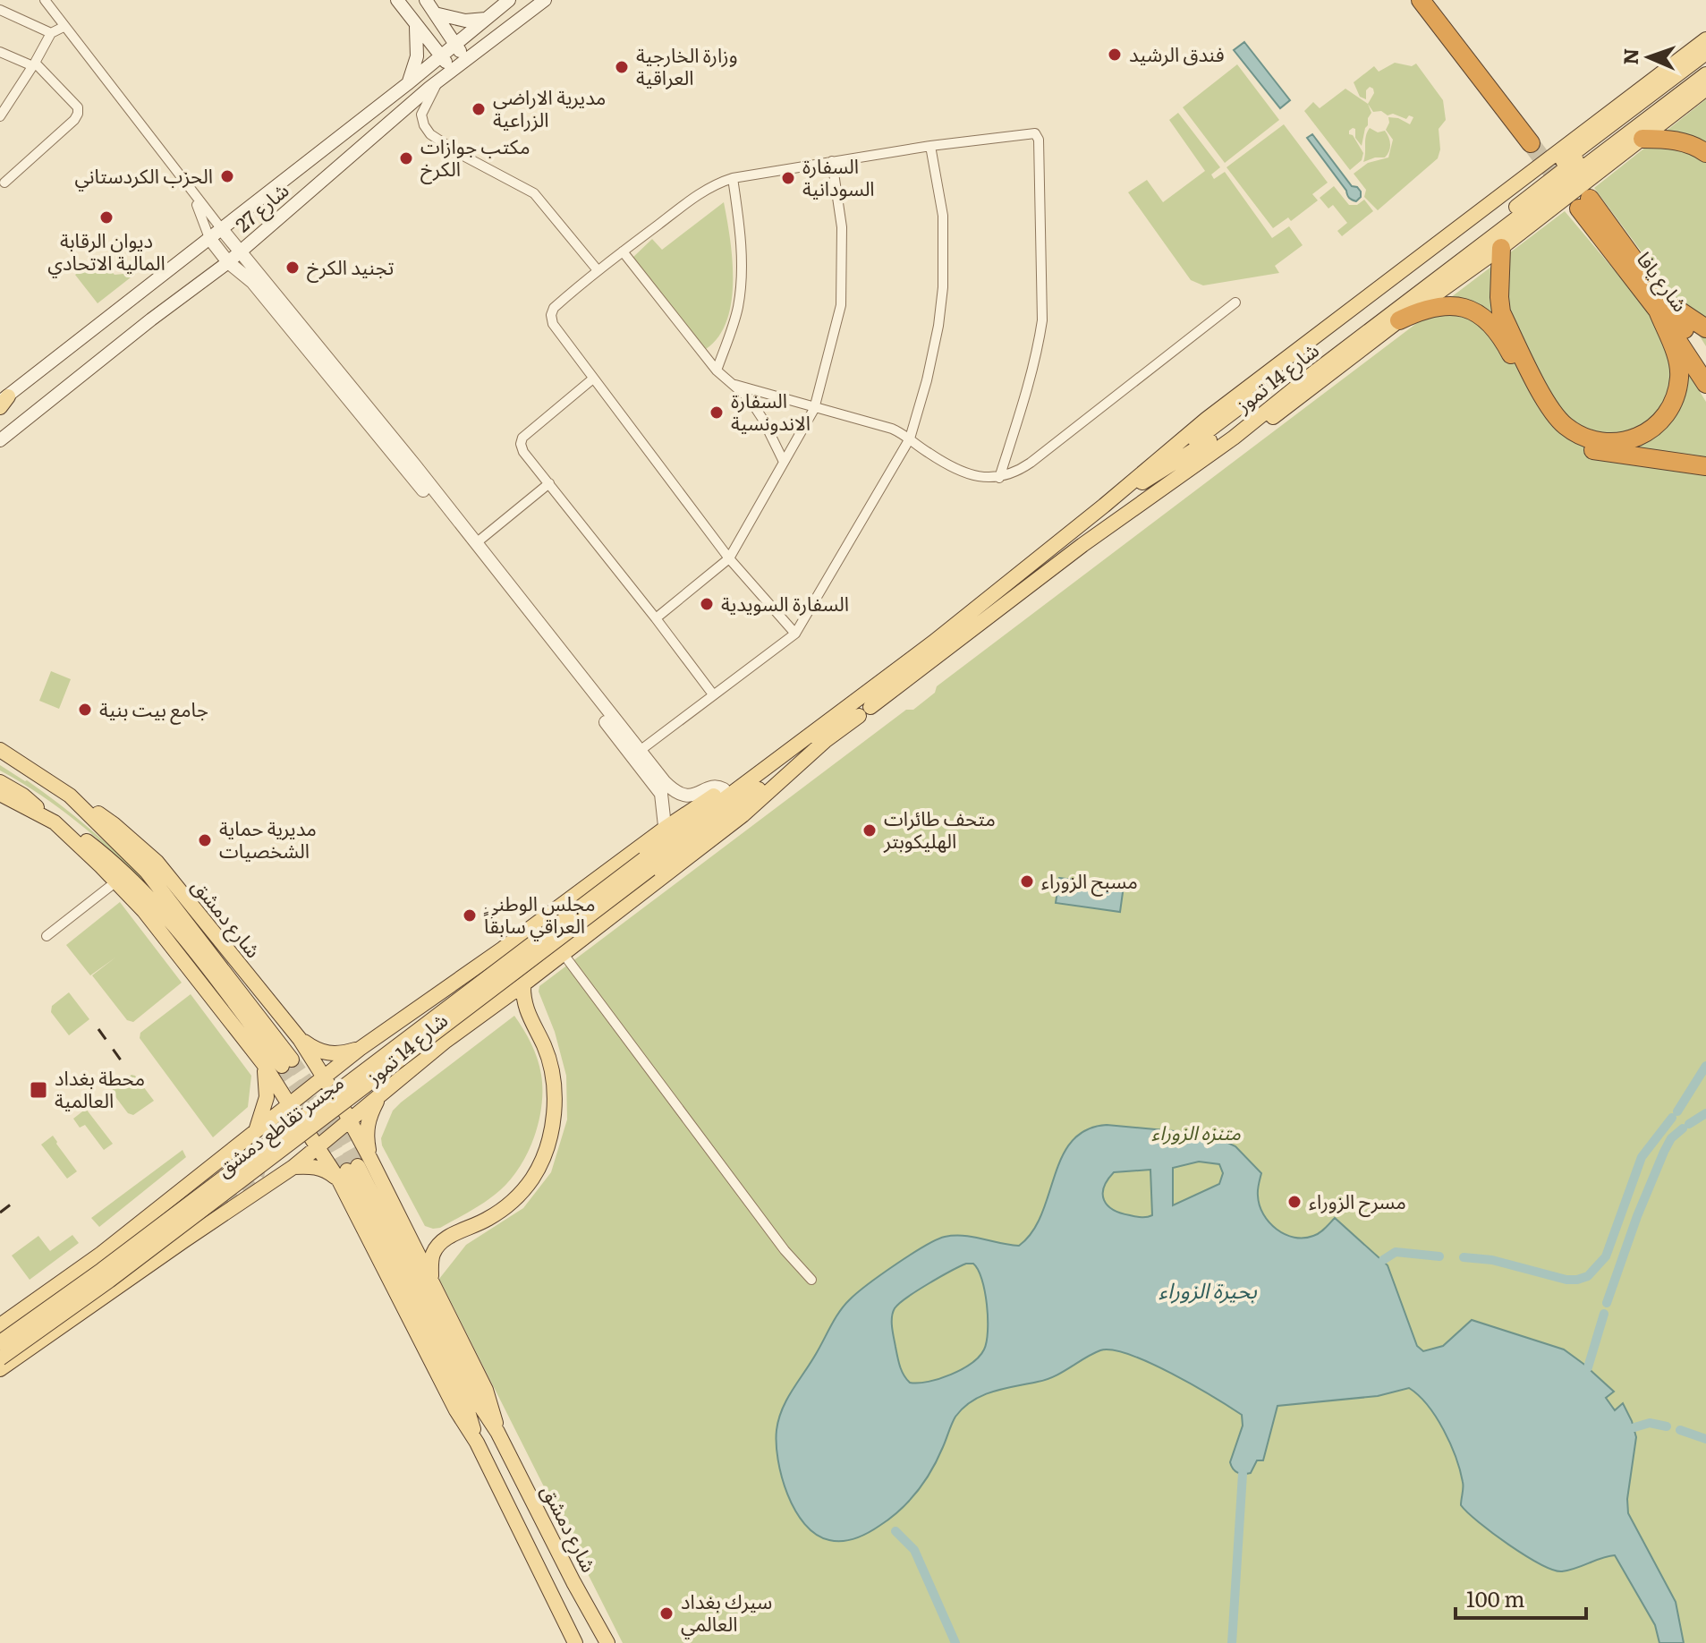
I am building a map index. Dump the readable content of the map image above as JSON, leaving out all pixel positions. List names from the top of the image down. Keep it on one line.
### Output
{"streets":{"highway":["شارع يافا"],"main road":["شارع 27","شارع 14 تموز","شارع دمشق","مجسر تقاطع دمشق"]},"crossings":[["شارع 14 تموز","شارع دمشق"],["شارع 14 تموز","مجسر تقاطع دمشق"]],"water":["بحيرة الزوراء"],"parks":["متنزه الزوراء"],"places":{"other":["فندق الرشيد","وزارة الخارجية العراقية","مديرية الاراضي الزراعية","مكتب جوازات الكرخ","الحزب الكردستاني","السفارة السودانية","ديوان الرقابة المالية الاتحادي","تجنيد الكرخ","السفارة الاندونسية","السفارة السويدية","جامع بيت بنية","متحف طائرات الهليكوبتر","مديرية حماية الشخصيات","مسبح الزوراء","مجلس الوطني العراقي سابقاً","مسرح الزوراء","سيرك بغداد العالمي"],"transit":["محطة بغداد العالمية"]},"scale_bar":"100 m","north":"left"}
